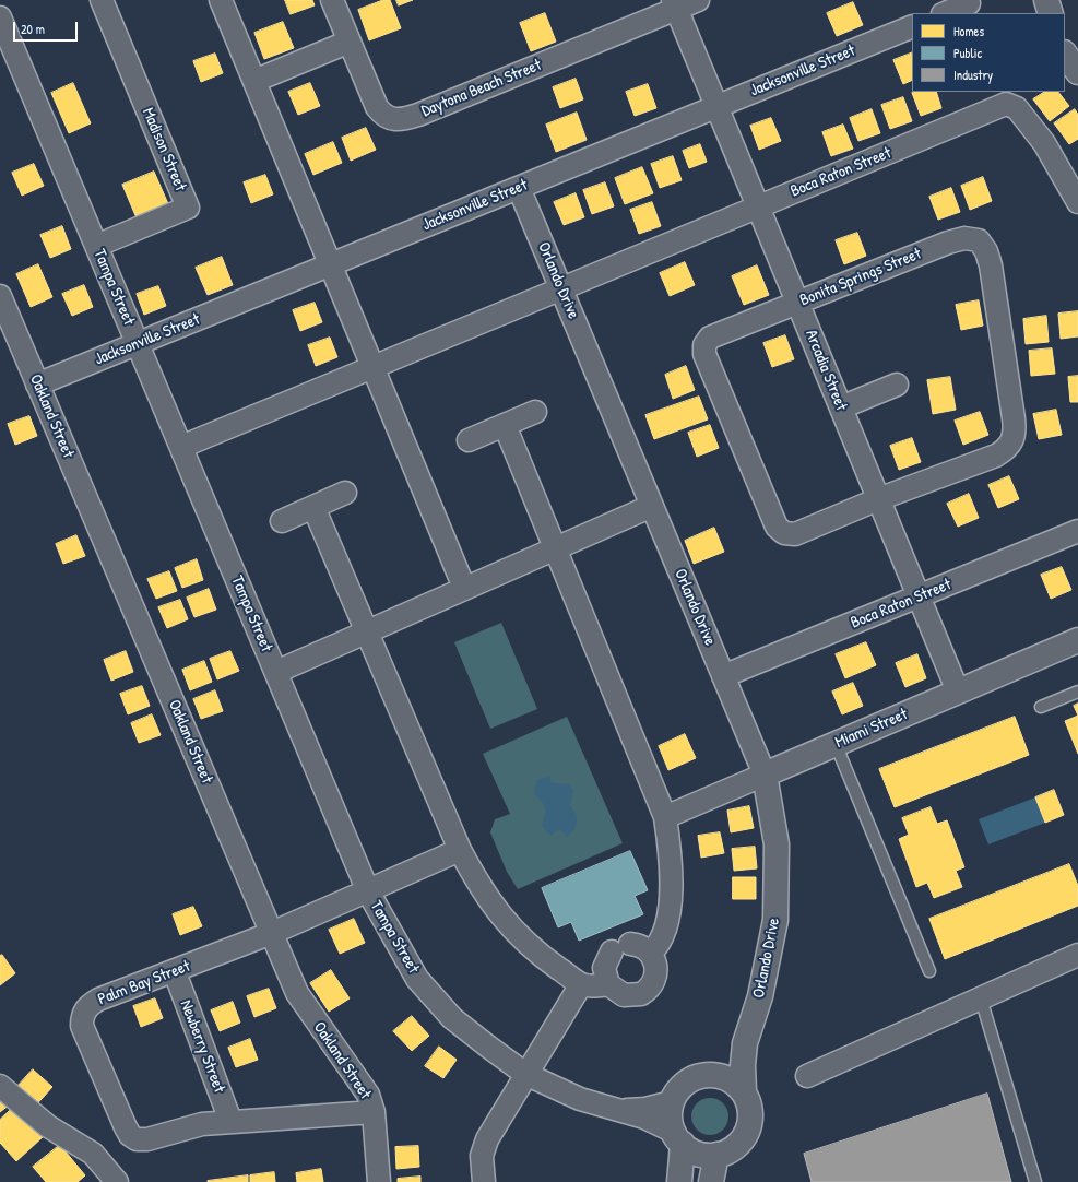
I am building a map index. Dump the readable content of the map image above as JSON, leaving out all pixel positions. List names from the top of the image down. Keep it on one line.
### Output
{"streets":{"street":["Jacksonville Street","Daytona Beach Street","Madison Street","Boca Raton Street","Bonita Springs Street","Orlando Drive","Tampa Street","Arcadia Street","Oakland Street","Miami Street","Palm Bay Street","Newberry Street"]},"crossings":[["Jacksonville Street","Orlando Drive"],["Jacksonville Street","Tampa Street"],["Jacksonville Street","Arcadia Street"],["Jacksonville Street","Oakland Street"],["Daytona Beach Street","Arcadia Street"],["Madison Street","Tampa Street"],["Boca Raton Street","Orlando Drive"],["Boca Raton Street","Tampa Street"],["Boca Raton Street","Arcadia Street"],["Bonita Springs Street","Arcadia Street"],["Orlando Drive","Tampa Street"],["Orlando Drive","Miami Street"],["Tampa Street","Palm Bay Street"],["Arcadia Street","Miami Street"],["Oakland Street","Palm Bay Street"],["Palm Bay Street","Newberry Street"]],"legend":["Homes","Public","Industry"],"scale_bar":"20 m"}
